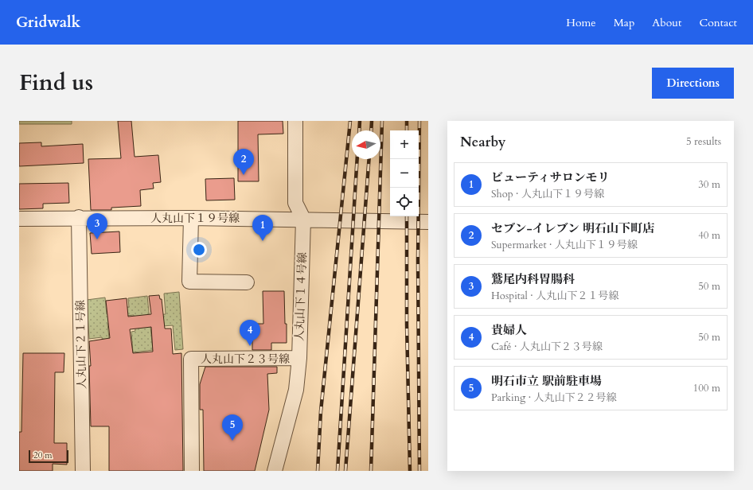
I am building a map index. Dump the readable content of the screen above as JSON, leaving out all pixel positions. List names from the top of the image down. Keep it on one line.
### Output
{"streets":{"street":["人丸山下１９号線","人丸山下１４号線","人丸山下２１号線","人丸山下２３号線"]},"crossings":[["人丸山下１９号線","人丸山下１４号線"],["人丸山下１９号線","人丸山下２１号線"],["人丸山下１４号線","人丸山下２３号線"]],"scale_bar":"20 m","north":"left","page":{"header":"Gridwalk","nav":["Home","Map","About","Contact"],"title":"Find us","buttons":"Directions","heading":["Nearby","5 results"],"map_buttons":["+","−"],"pins":["2","3","1","4","5"],"list":[{"mark":"1","name":"ビューティサロンモリ","note":"Shop · 人丸山下１９号線","value":"30 m"},{"mark":"2","name":"セブン-イレブン 明石山下町店","note":"Supermarket · 人丸山下１９号線","value":"40 m"},{"mark":"3","name":"鷲尾内科胃腸科","note":"Hospital · 人丸山下２１号線","value":"50 m"},{"mark":"4","name":"貴婦人","note":"Café · 人丸山下２３号線","value":"50 m"},{"mark":"5","name":"明石市立 駅前駐車場","note":"Parking · 人丸山下２２号線","value":"100 m"}],"scale":"20 m"}}
